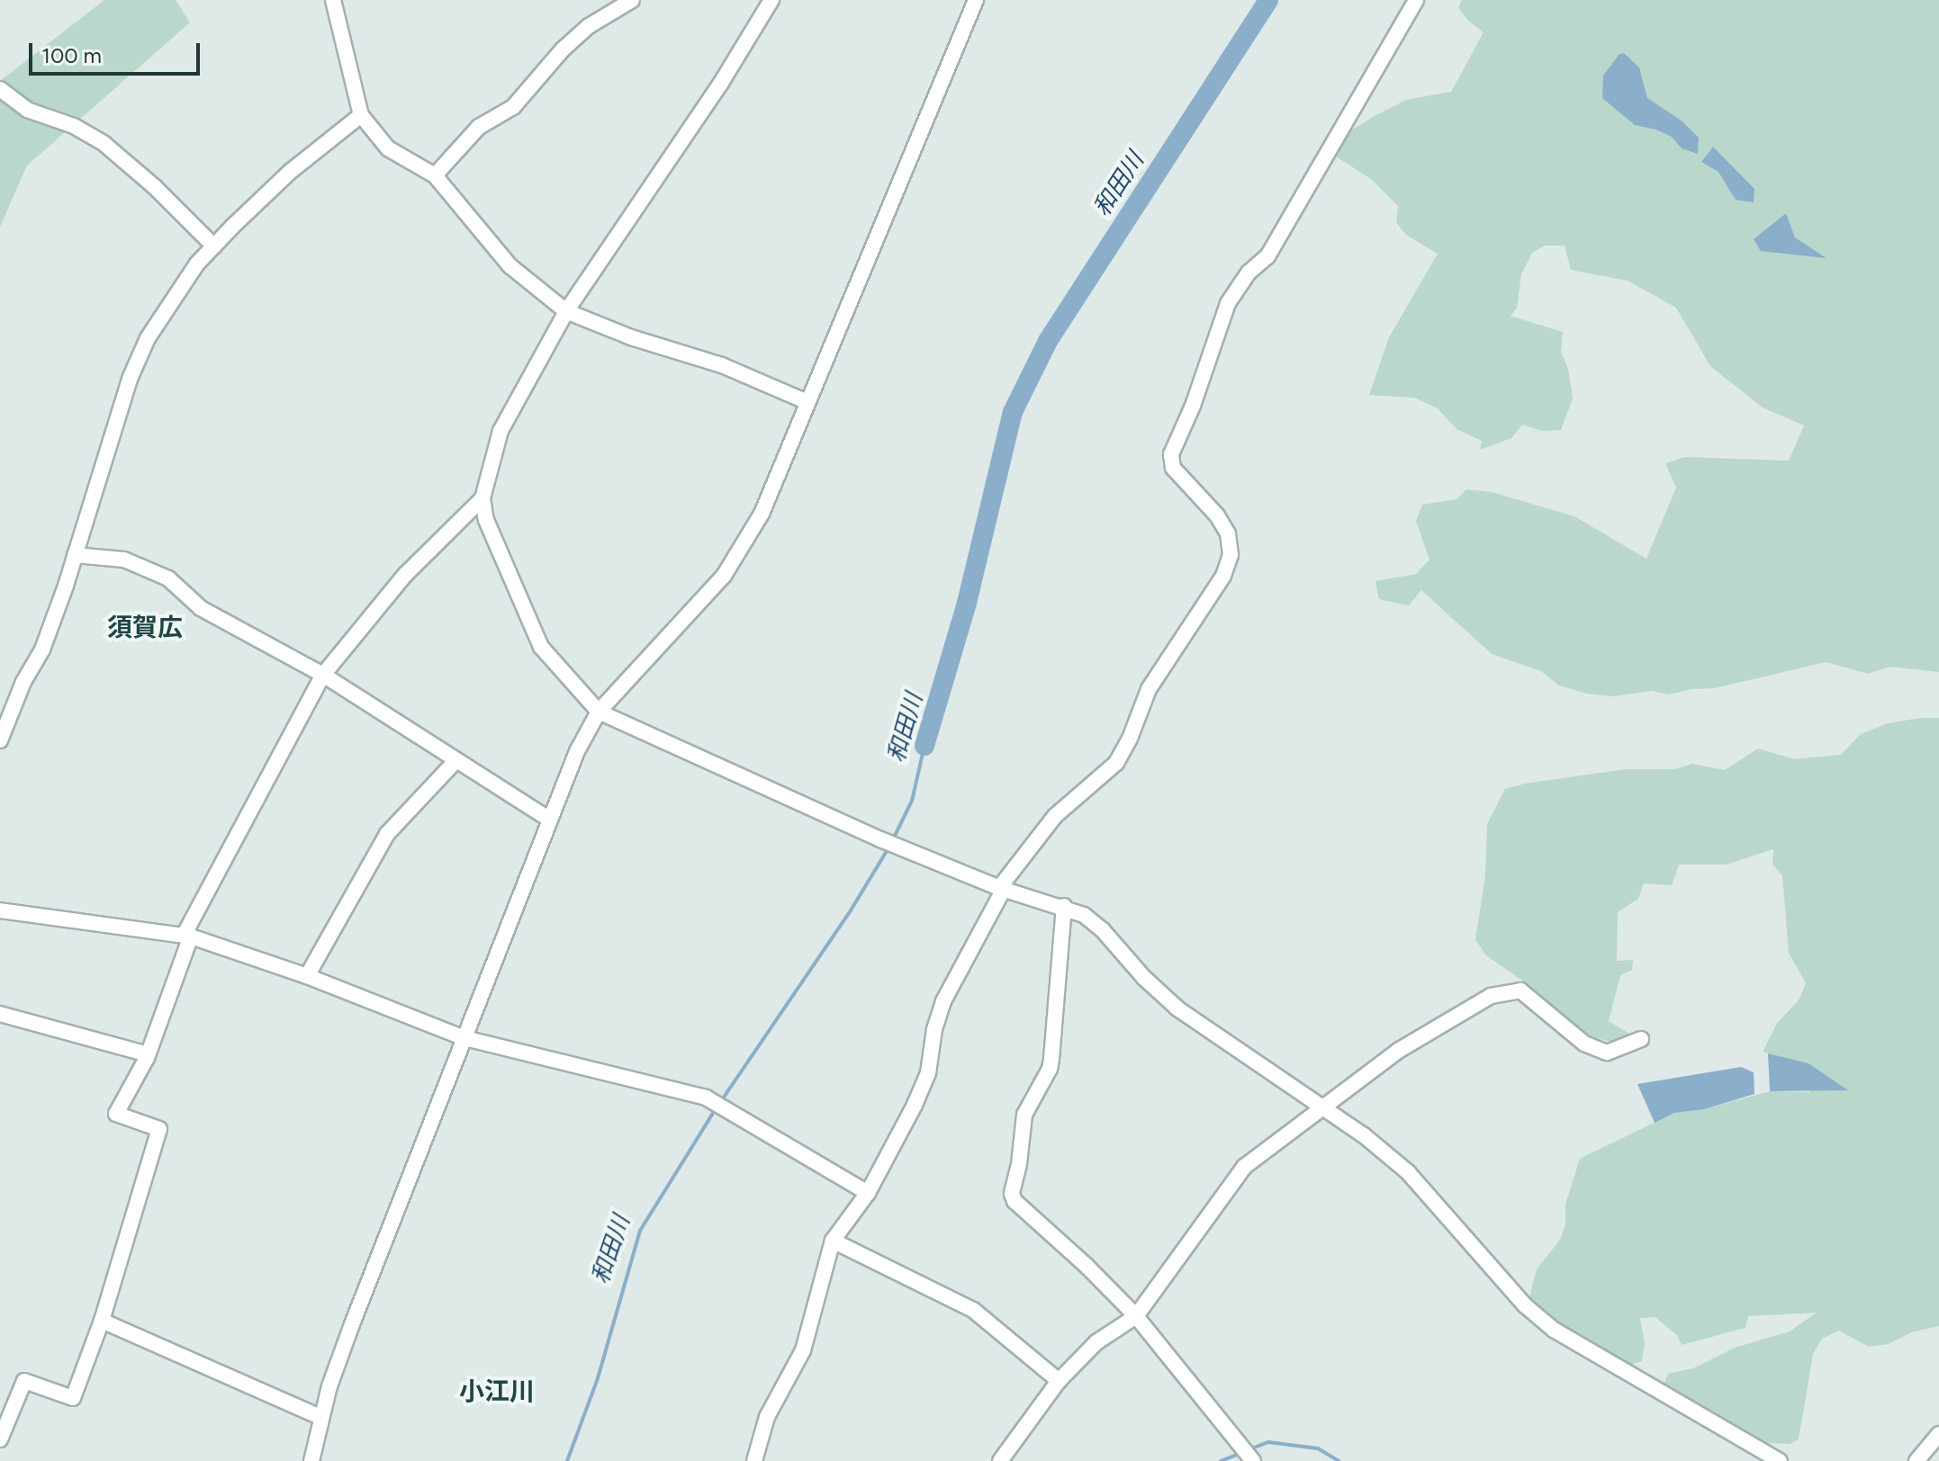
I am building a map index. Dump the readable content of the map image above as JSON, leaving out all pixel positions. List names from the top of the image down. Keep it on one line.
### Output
{"districts":["須賀広","小江川"],"water":["和田川"],"scale_bar":"100 m"}
